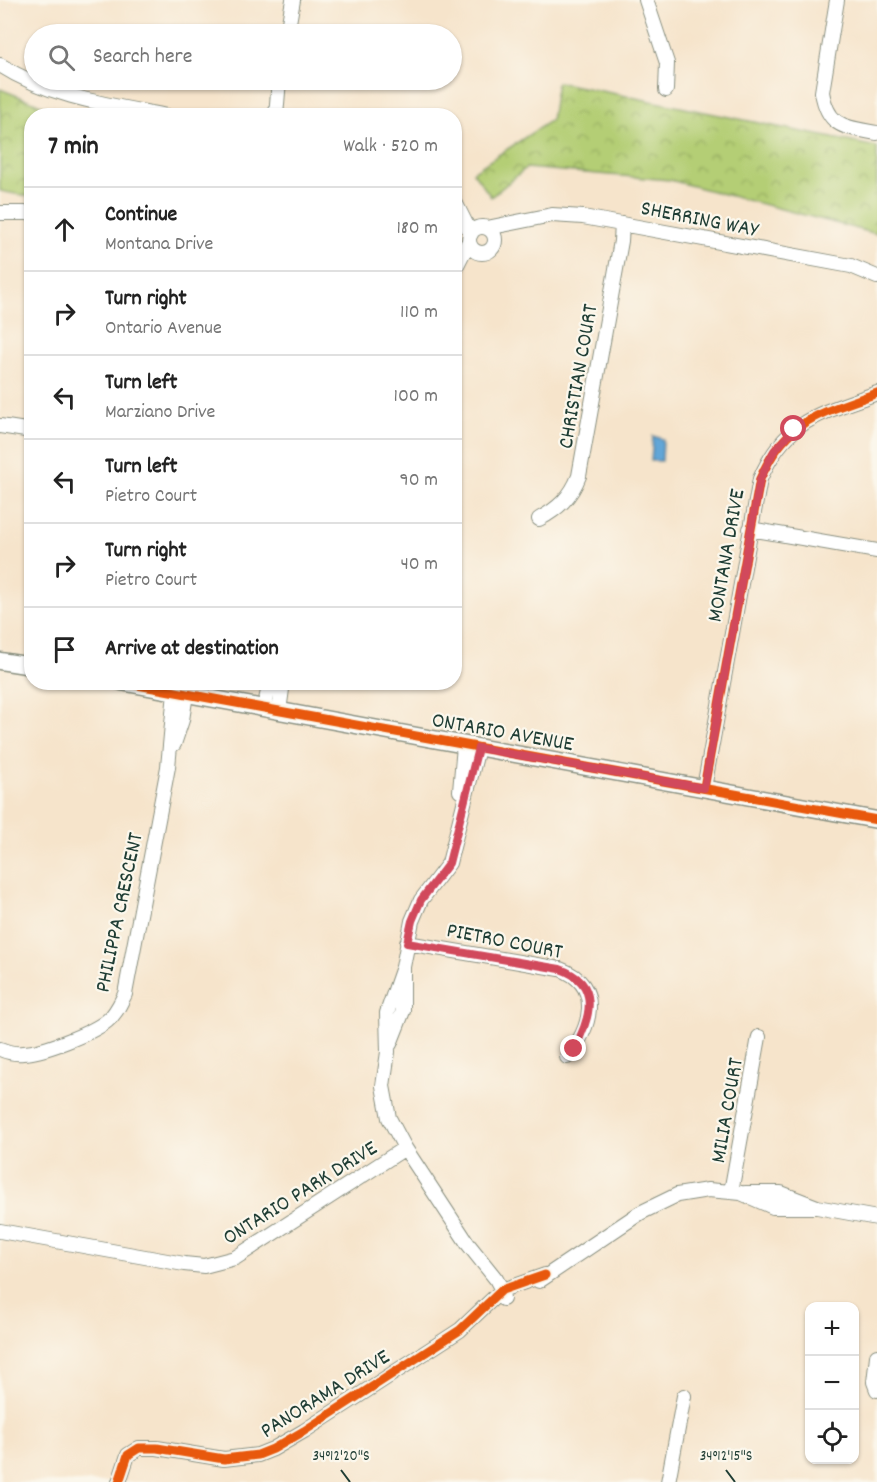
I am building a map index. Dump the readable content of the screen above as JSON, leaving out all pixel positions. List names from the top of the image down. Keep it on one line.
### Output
{"streets":{"street":["SHERRING WAY","CHRISTIAN COURT","MONTANA DRIVE","ONTARIO AVENUE","PHILIPPA CRESCENT","PIETRO COURT","MILIA COURT","ONTARIO PARK DRIVE","PANORAMA DRIVE"]},"crossings":[["SHERRING WAY","CHRISTIAN COURT"],["MONTANA DRIVE","ONTARIO AVENUE"],["ONTARIO AVENUE","PHILIPPA CRESCENT"],["MILIA COURT","PANORAMA DRIVE"]],"page":{"search":"Search here","heading":["7 min","Walk · 520 m"],"list":[["Continue","Montana Drive","180 m"],["Turn right","Ontario Avenue","110 m"],["Turn left","Marziano Drive","100 m"],["Turn left","Pietro Court","90 m"],["Turn right","Pietro Court","40 m"],"Arrive at destination"],"map_buttons":["+","−"]},"coordinates":["34°12'20\"S","34°12'15\"S"]}
